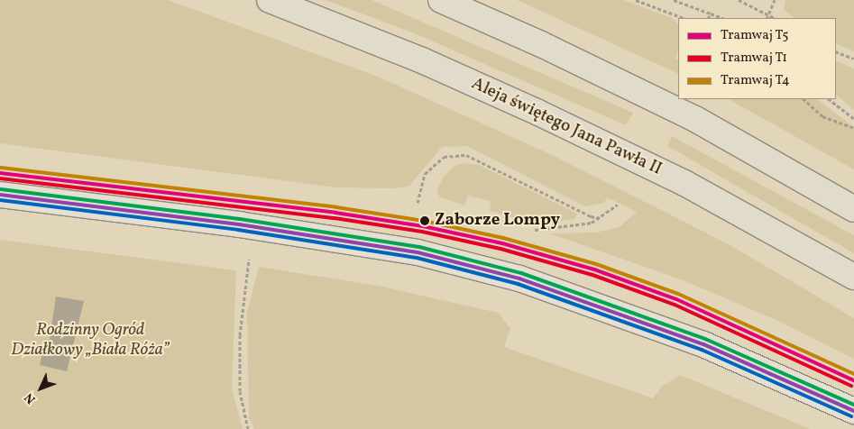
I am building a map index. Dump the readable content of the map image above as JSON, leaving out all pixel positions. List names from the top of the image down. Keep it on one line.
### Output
{"streets":{"main road":["Aleja świętego Jana Pawła II"]},"parks":["Rodzinny Ogród Działkowy „Biała Róża”"],"places":["Zaborze Lompy"],"lines":["tram line T4","tram line T5","tram line T1"],"legend":["Tramwaj T5","Tramwaj T1","Tramwaj T4"],"north":"bottom left"}
